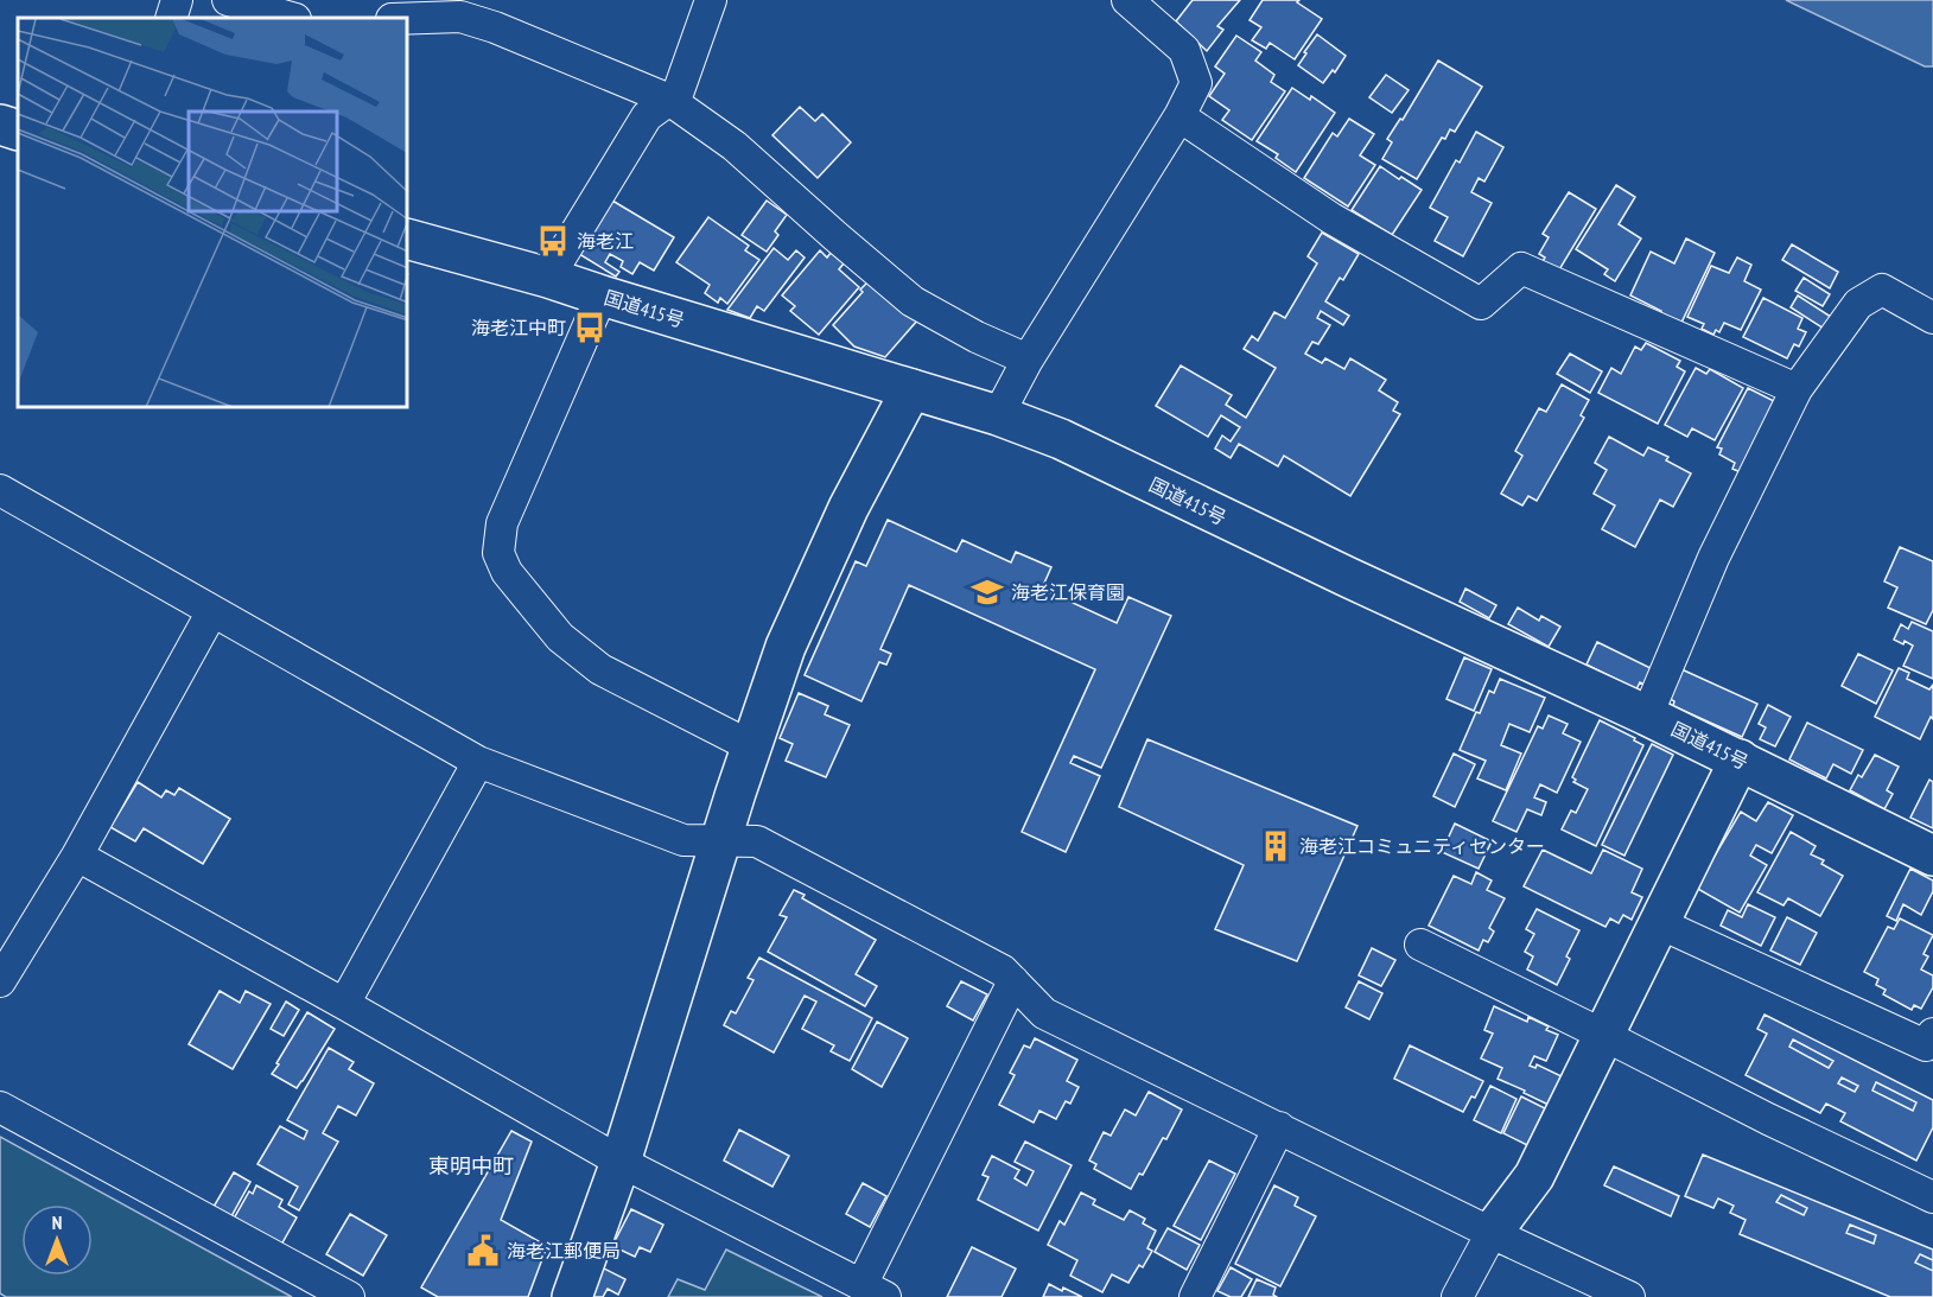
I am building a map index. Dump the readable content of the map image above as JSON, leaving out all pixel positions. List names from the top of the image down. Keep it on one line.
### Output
{"streets":{"main road":["国道415号"]},"districts":["東明中町"],"places":{"bus stop":["海老江","海老江中町"],"school or university":["海老江保育園"],"building":["海老江コミュニティセンター"],"public building":["海老江郵便局"]},"north":"top"}
